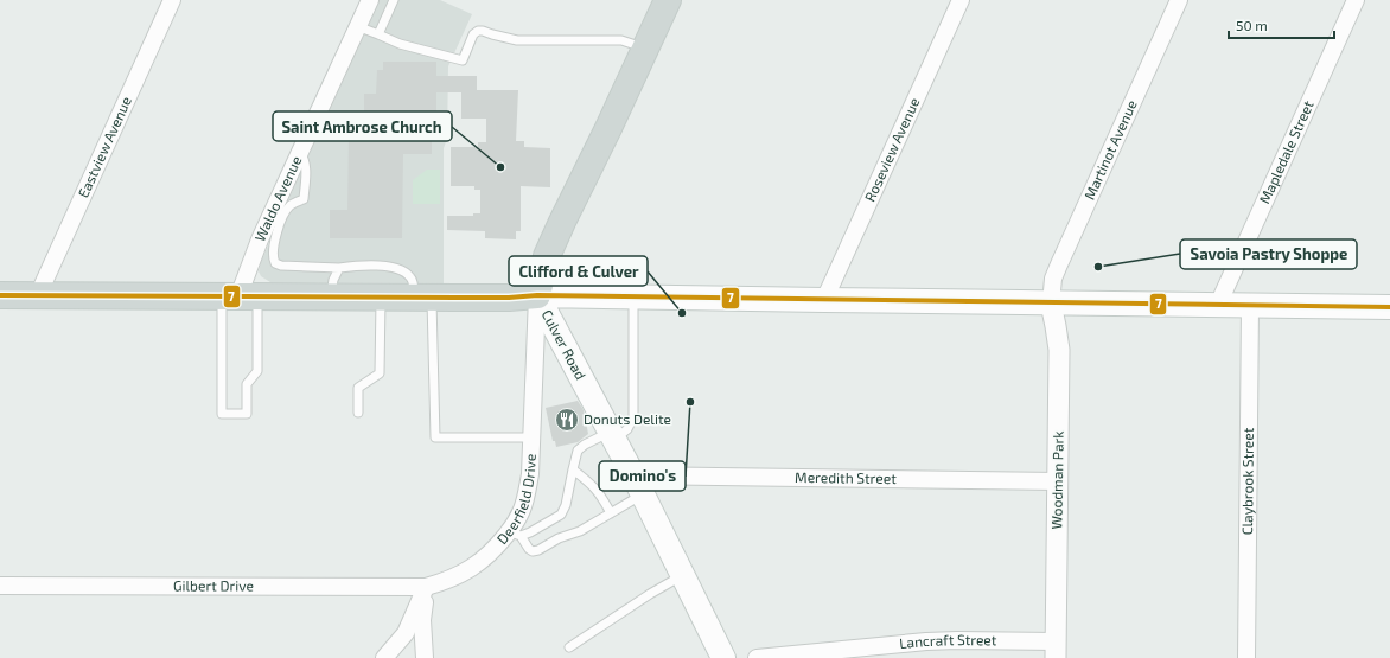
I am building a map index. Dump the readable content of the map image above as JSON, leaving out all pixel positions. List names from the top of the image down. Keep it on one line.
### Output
{"streets":{"main road":["Culver Road"],"street":["Eastview Avenue","Roseview Avenue","Martinot Avenue","Mapledale Street","Waldo Avenue","Meredith Street","Woodman Park","Claybrook Street","Deerfield Drive","Gilbert Drive","Lancraft Street"]},"crossings":[["Martinot Avenue","Woodman Park"],["Culver Road","Meredith Street"],["Culver Road","Deerfield Drive"],["Meredith Street","Woodman Park"],["Woodman Park","Lancraft Street"],["Deerfield Drive","Gilbert Drive"]],"places":{"other":["Saint Ambrose Church","Savoia Pastry Shoppe","Clifford & Culver","Domino's"],"restaurant":["Donuts Delite"]},"lines":["transit line 7"],"scale_bar":"50 m"}
